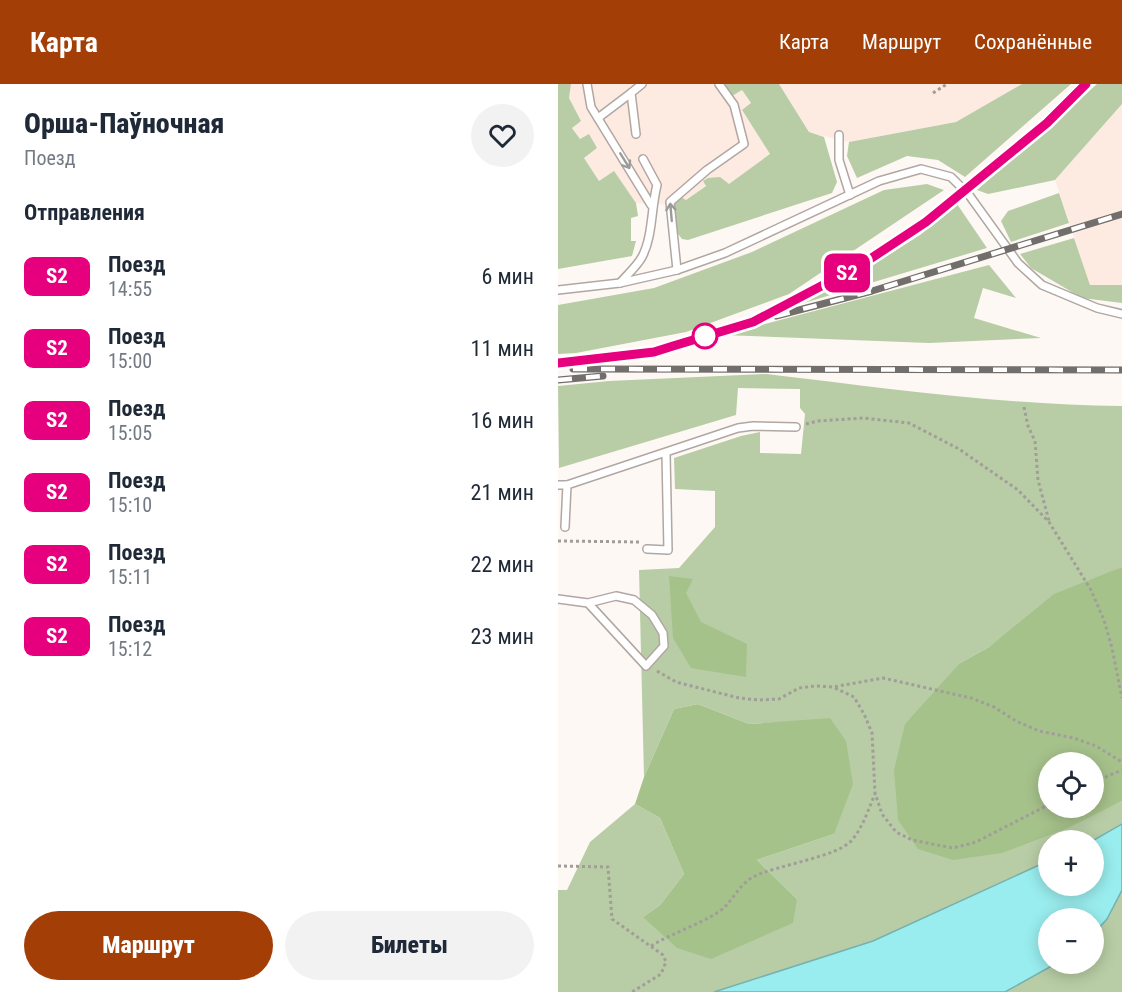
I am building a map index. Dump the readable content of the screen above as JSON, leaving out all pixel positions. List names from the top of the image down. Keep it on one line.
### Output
{"page":{"header":"Карта","nav":["Карта","Маршрут","Сохранённые"],"heading":[["Орша-Паўночная","Поезд"],"Отправления"],"on_map":"S2","list":[{"mark":"S2","name":"Поезд","note":"14:55","value":"6 мин"},{"mark":"S2","name":"Поезд","note":"15:00","value":"11 мин"},{"mark":"S2","name":"Поезд","note":"15:05","value":"16 мин"},{"mark":"S2","name":"Поезд","note":"15:10","value":"21 мин"},{"mark":"S2","name":"Поезд","note":"15:11","value":"22 мин"},{"mark":"S2","name":"Поезд","note":"15:12","value":"23 мин"}],"map_buttons":["+","−"],"buttons":["Маршрут","Билеты"]}}
